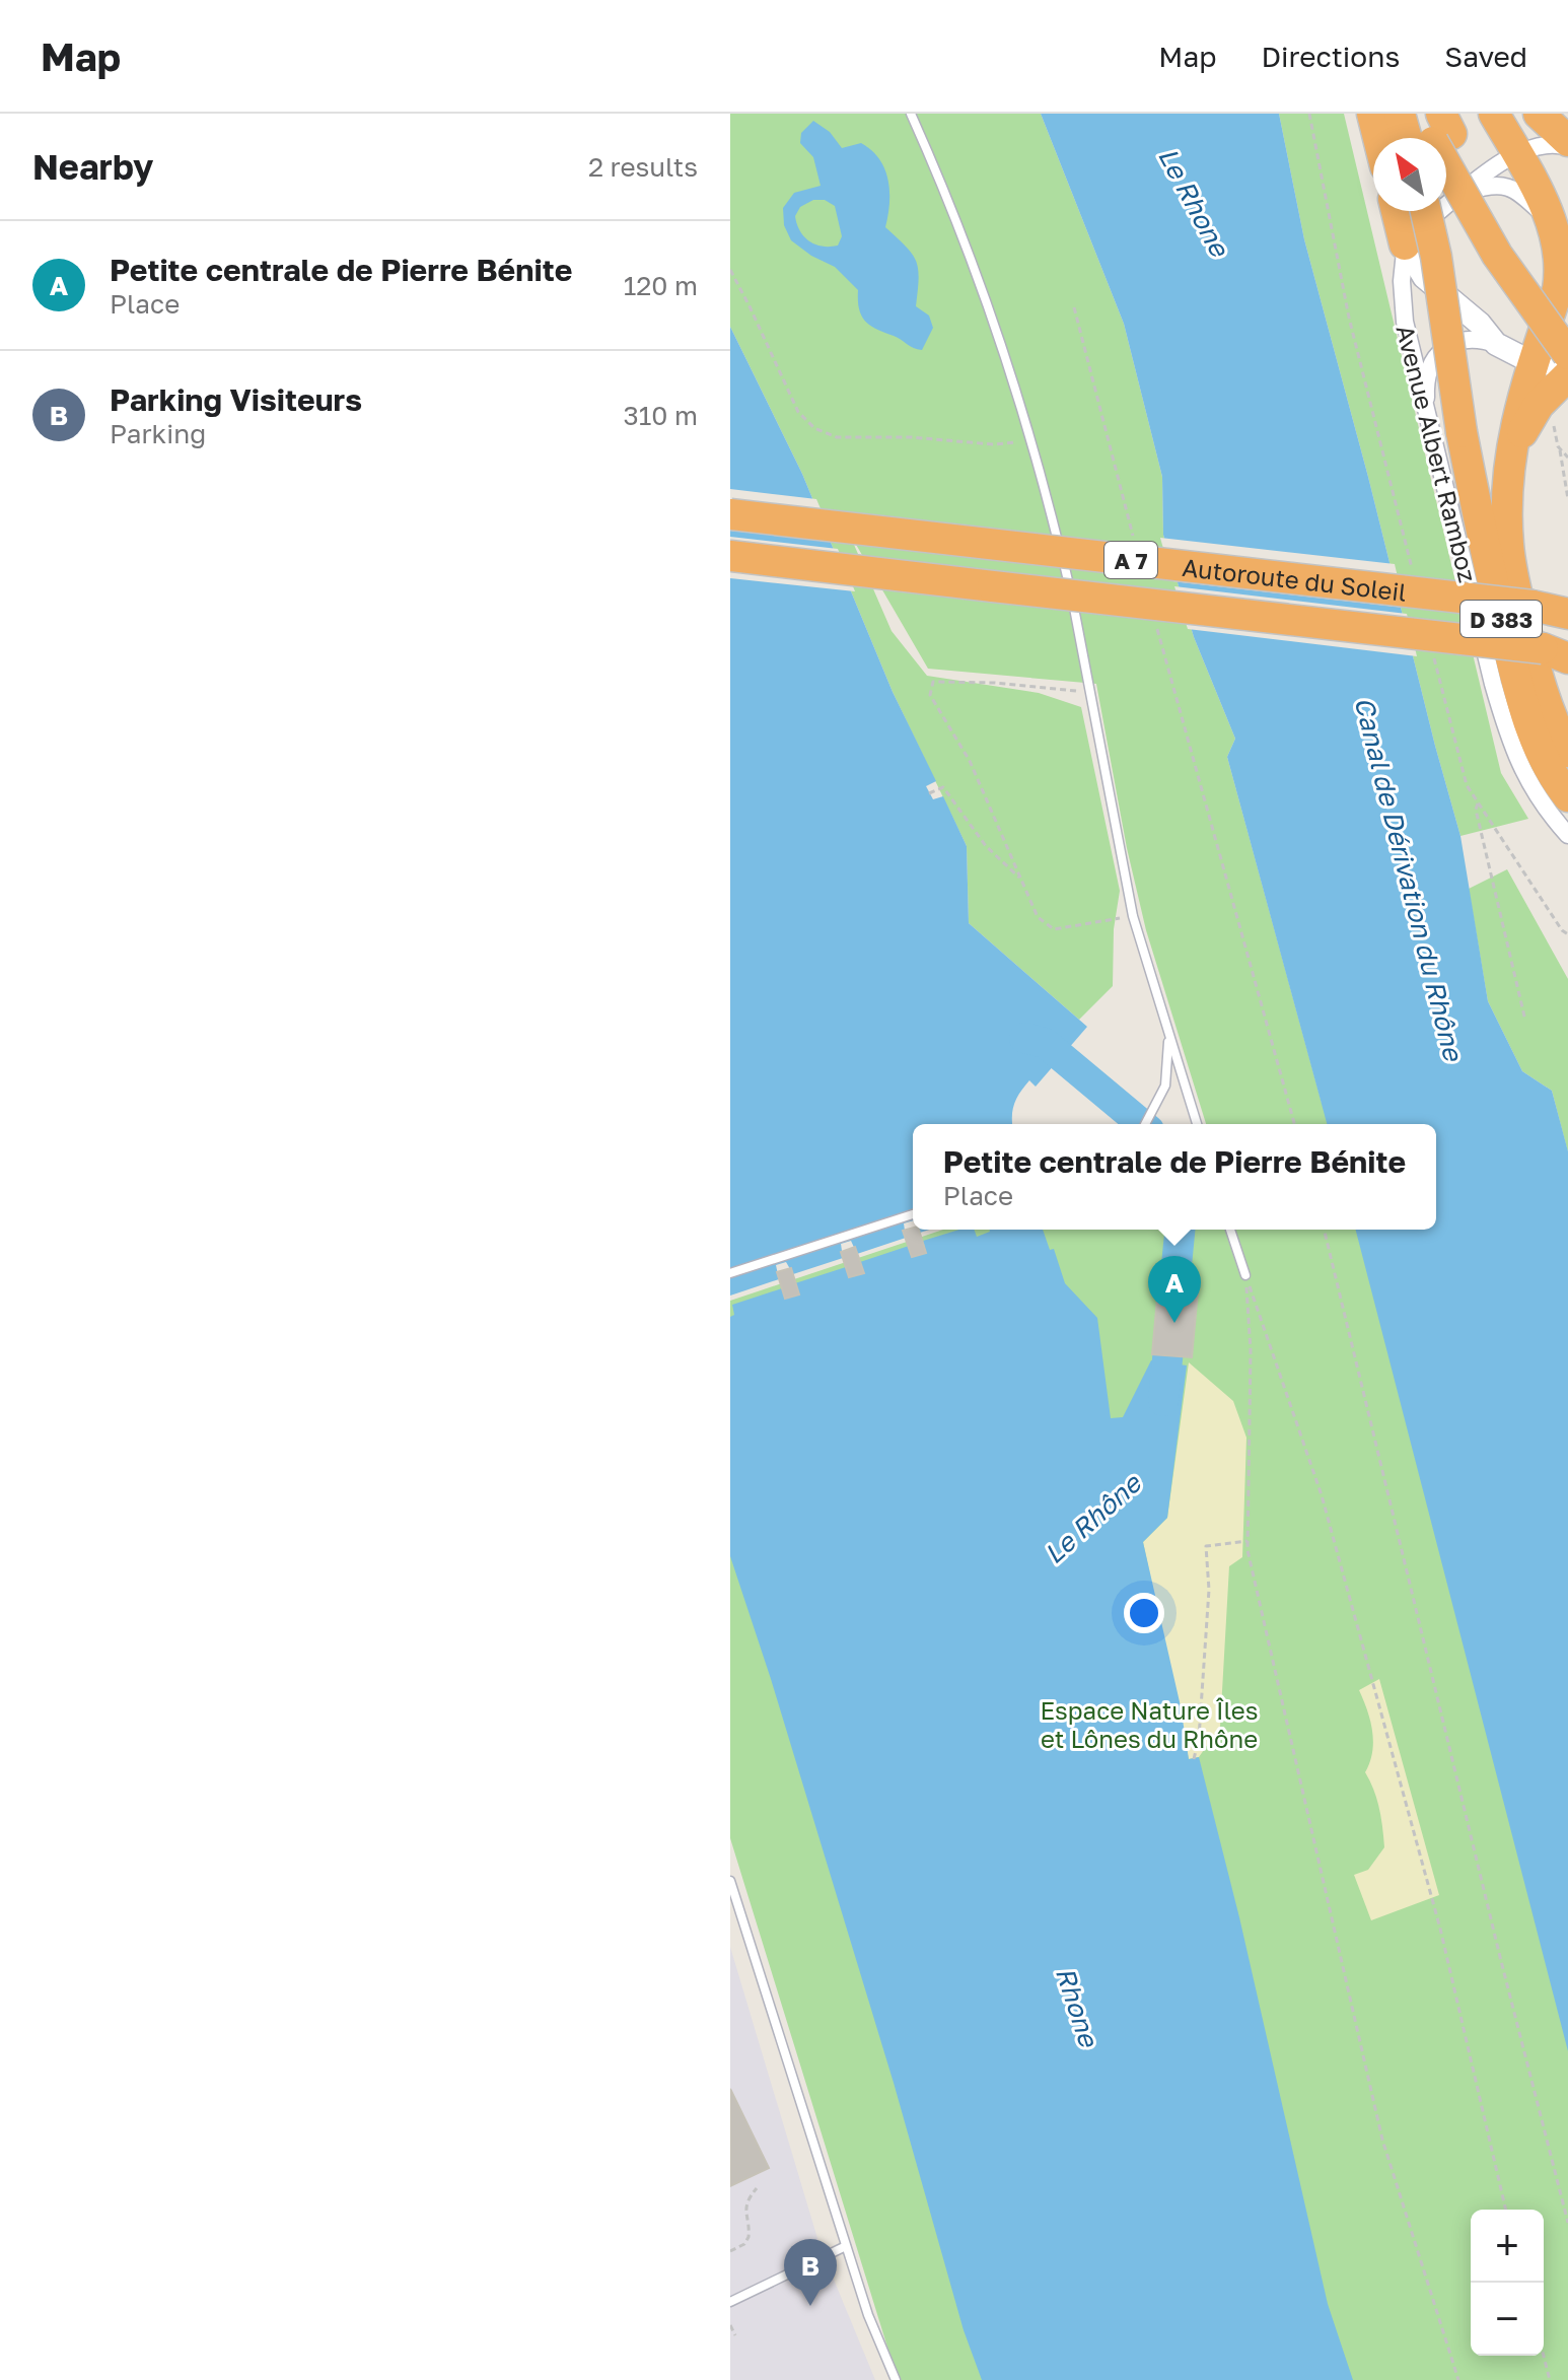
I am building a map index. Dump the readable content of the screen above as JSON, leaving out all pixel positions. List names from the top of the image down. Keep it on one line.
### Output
{"streets":{"highway":["A 7","Autoroute du Soleil","D 383"],"street":["Avenue Albert Ramboz"]},"water":["Le Rhone","Canal de Dérivation du Rhône","Le Rhône","Rhone"],"parks":["Espace Nature Îles et Lônes du Rhône"],"north":"top left","page":{"header":"Map","nav":["Map","Directions","Saved"],"heading":["Nearby","2 results"],"list":[{"mark":"A","name":"Petite centrale de Pierre Bénite","note":"Place","value":"120 m"},{"mark":"B","name":"Parking Visiteurs","note":"Parking","value":"310 m"}],"popup":["Petite centrale de Pierre Bénite","Place"],"pins":["A","B"],"map_buttons":["+","−"]}}
